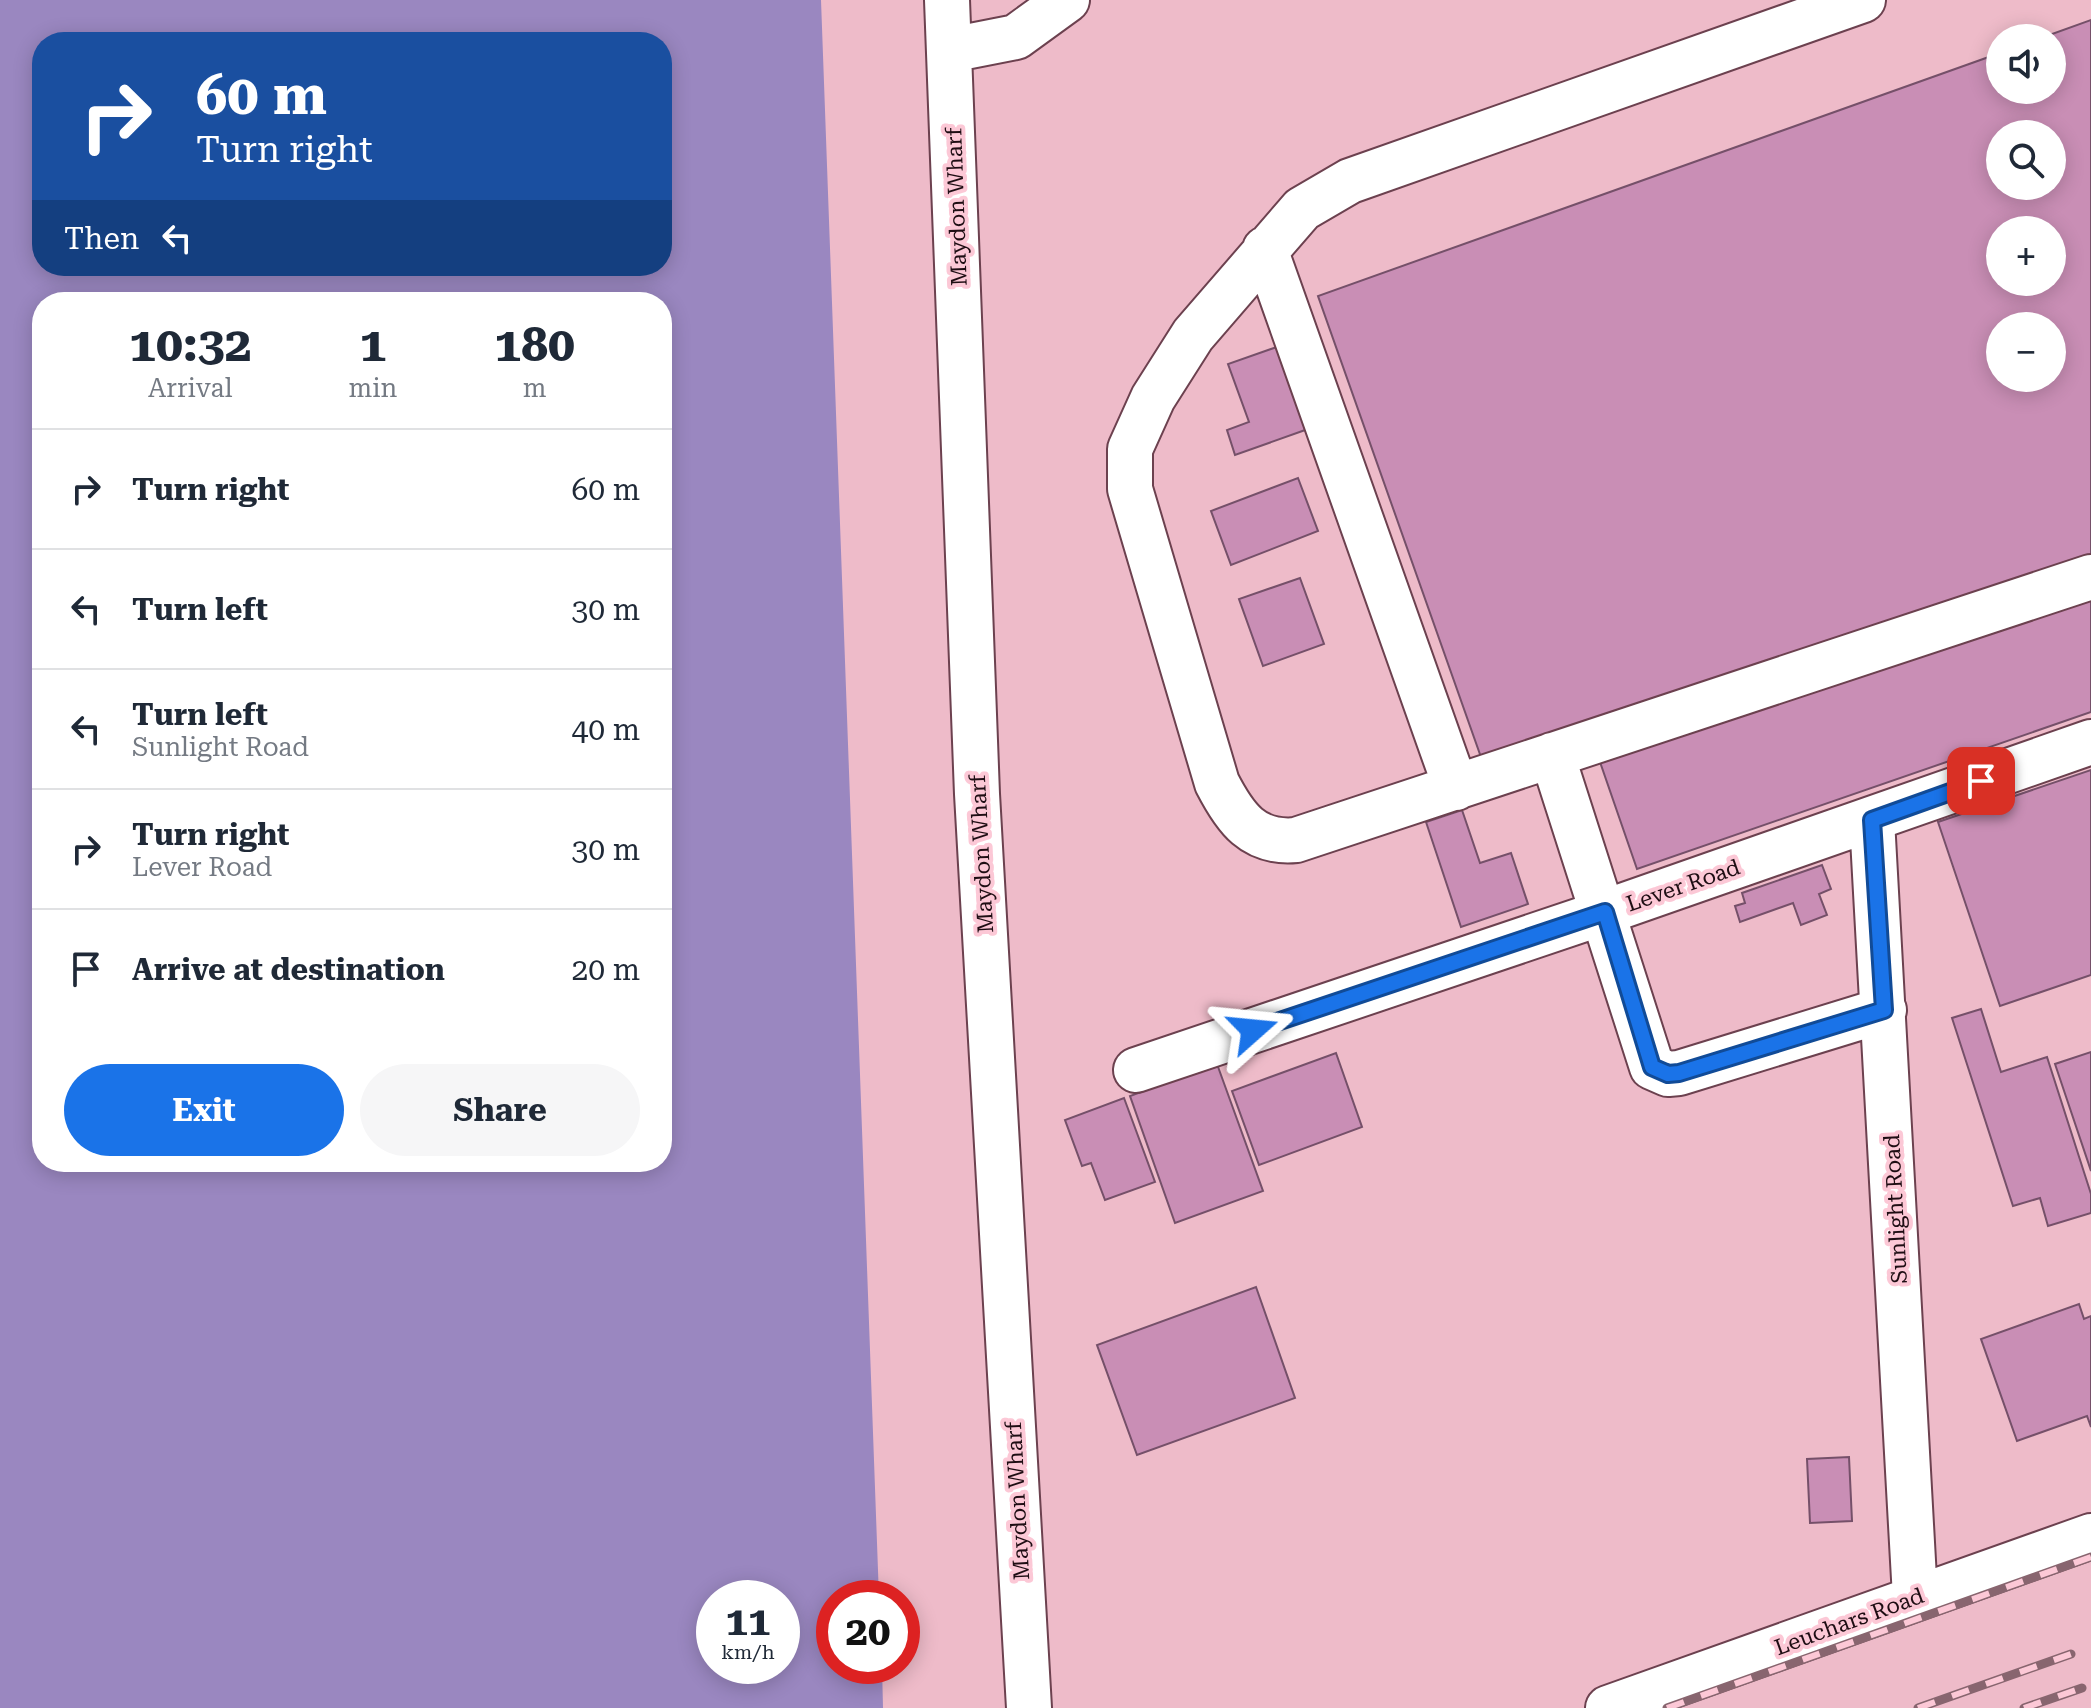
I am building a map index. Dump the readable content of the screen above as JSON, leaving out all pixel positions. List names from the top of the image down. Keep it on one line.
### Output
{"streets":{"street":["Maydon Wharf","Lever Road","Sunlight Road","Leuchars Road"]},"crossings":[["Lever Road","Sunlight Road"],["Sunlight Road","Leuchars Road"]],"page":{"map_buttons":["+","−"],"turn":["60 m","Turn right"],"then":"Then","eta":["10:32","Arrival","1","min","180","m"],"list":[{"name":"Turn right","value":"60 m"},{"name":"Turn left","value":"30 m"},{"name":"Turn left","note":"Sunlight Road","value":"40 m"},{"name":"Turn right","note":"Lever Road","value":"30 m"},{"name":"Arrive at destination","value":"20 m"}],"buttons":["Exit","Share"],"speed":"11 km/h","limit":"20"}}
